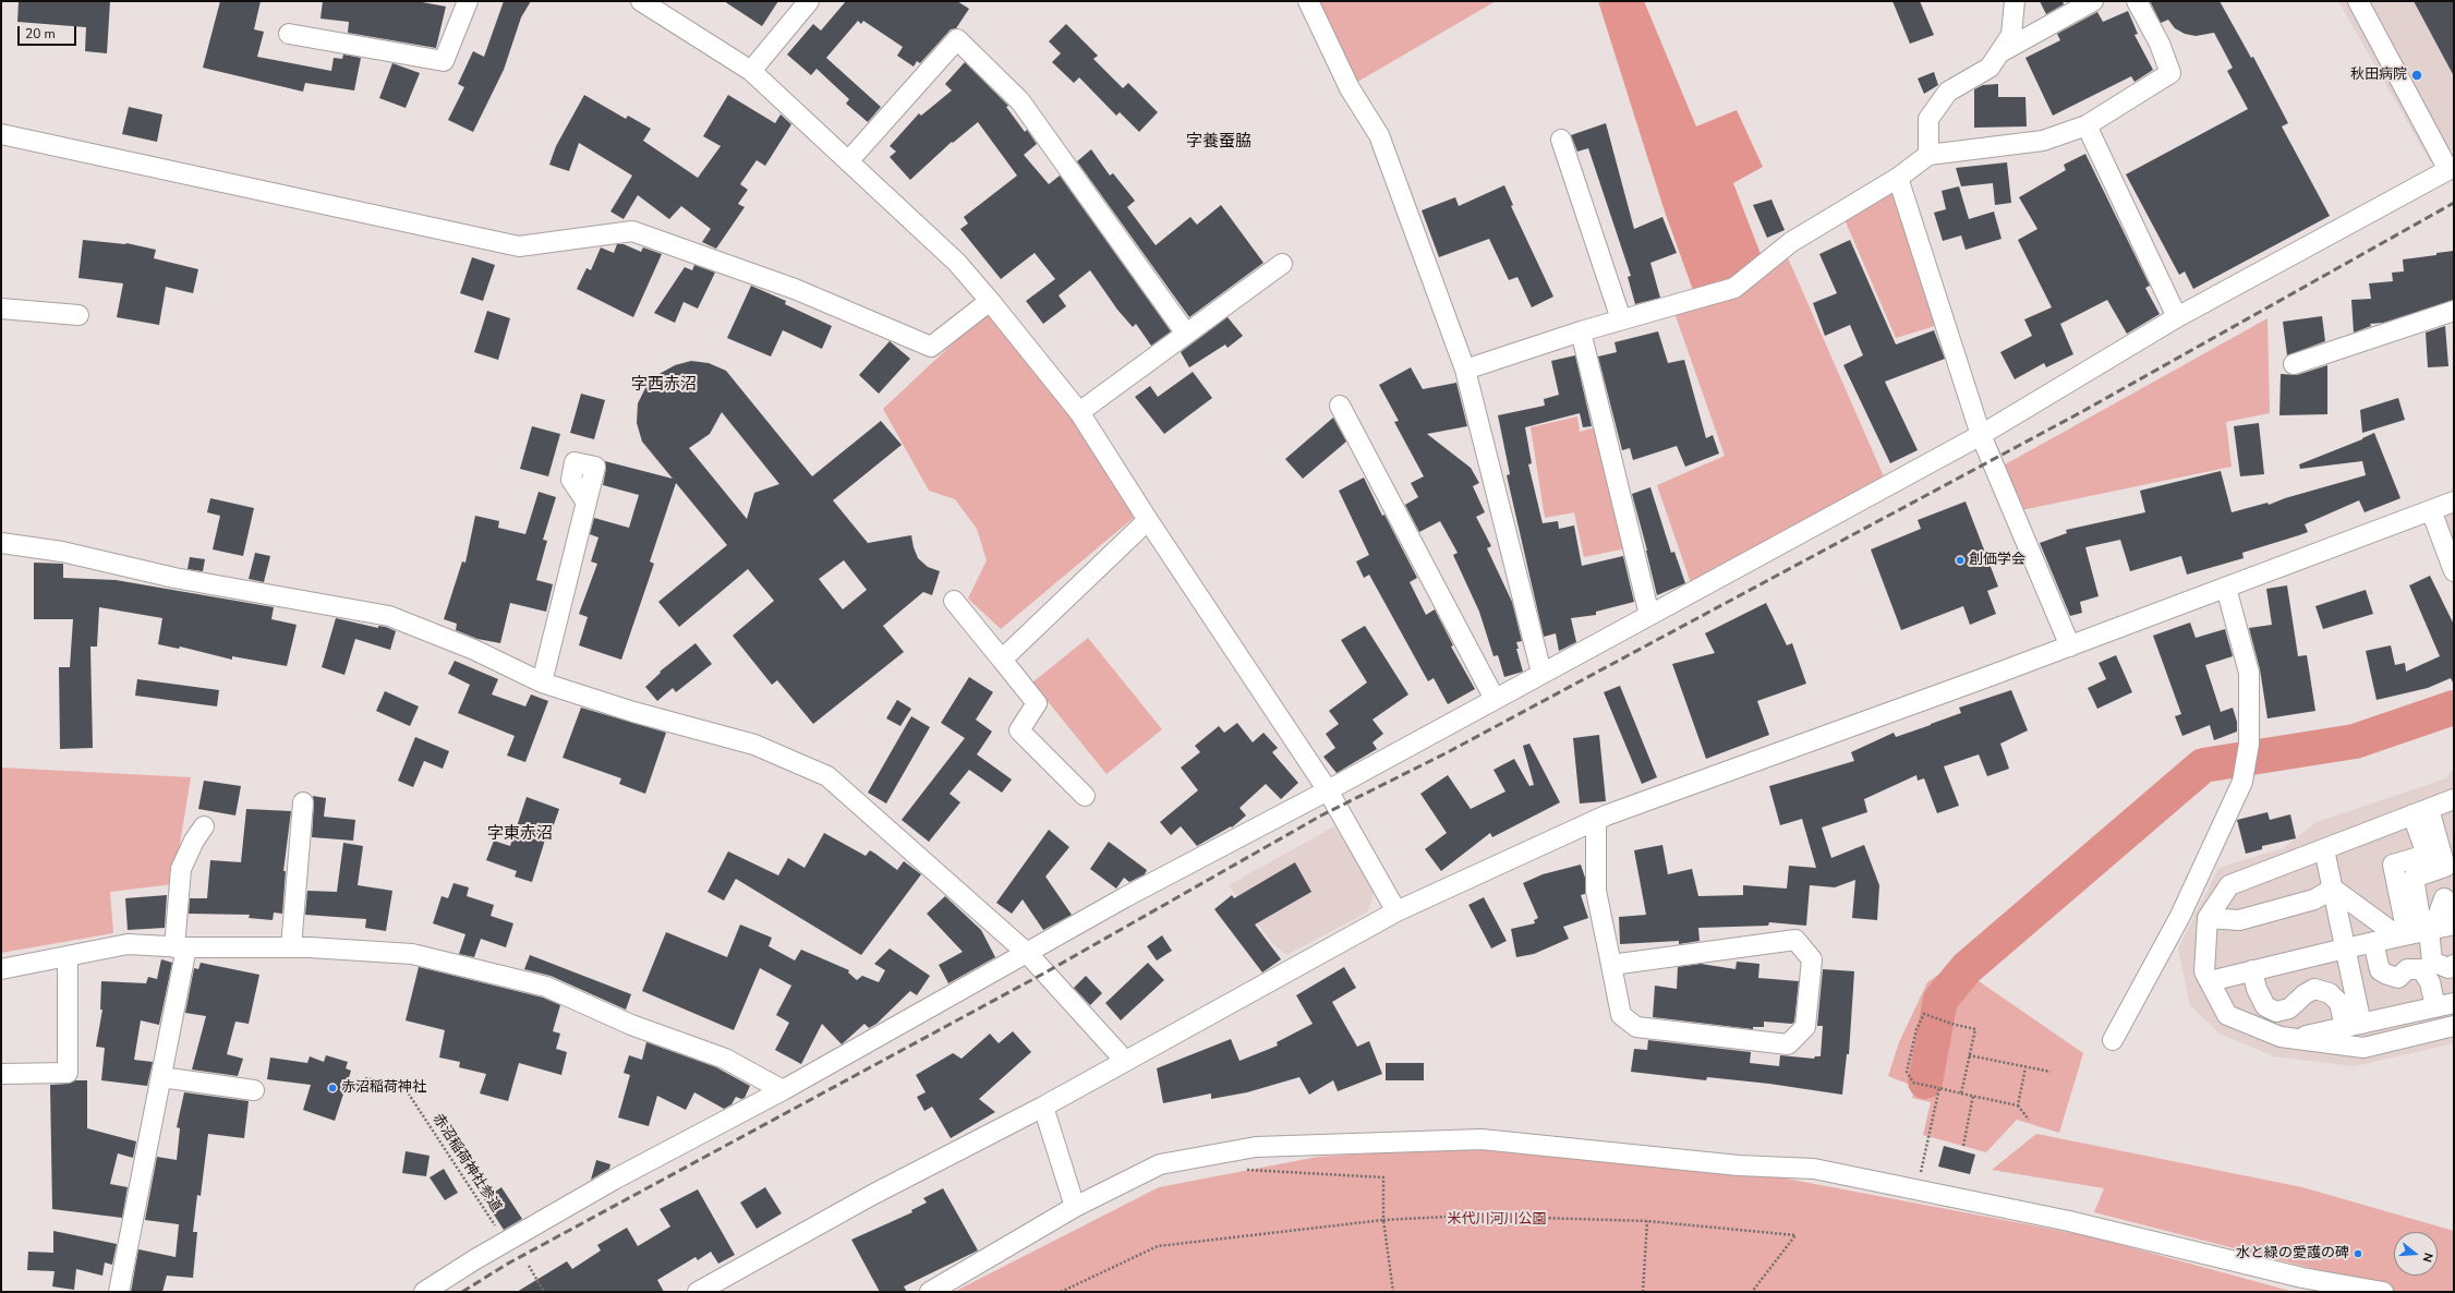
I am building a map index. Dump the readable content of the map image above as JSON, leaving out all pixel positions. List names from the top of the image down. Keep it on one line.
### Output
{"streets":{"path":["赤沼稲荷神社参道"]},"districts":["字養蚕脇","字西赤沼","字東赤沼"],"parks":["米代川河川公園"],"places":["秋田病院","創価学会","赤沼稲荷神社","水と緑の愛護の碑"],"scale_bar":"20 m","north":"right"}
